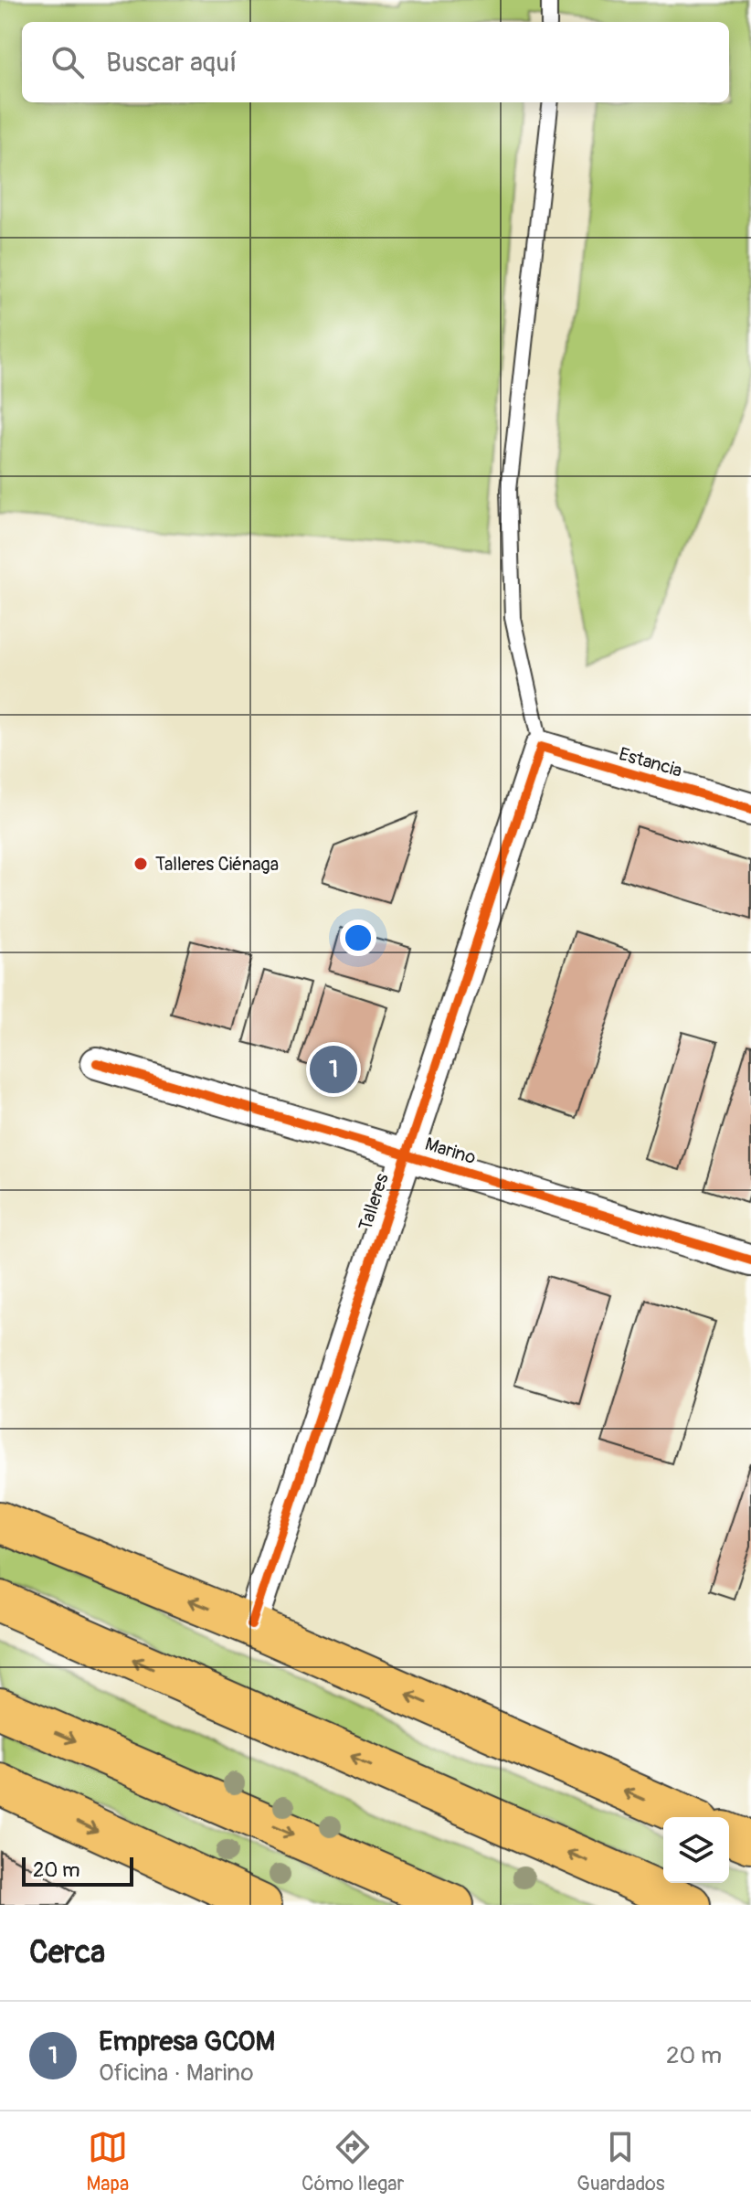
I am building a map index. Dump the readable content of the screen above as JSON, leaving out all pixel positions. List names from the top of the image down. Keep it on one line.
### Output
{"streets":{"street":["Estancia","Marino","Talleres"]},"crossings":[["Estancia","Talleres"],["Marino","Talleres"]],"places":["Talleres Ciénaga"],"scale_bar":"20 m","page":{"search":"Buscar aquí","pins":"1","scale":"20 m","heading":"Cerca","list":[{"mark":"1","name":"Empresa GCOM","note":"Oficina · Marino","value":"20 m"}],"nav":["Mapa","Cómo llegar","Guardados"]}}
